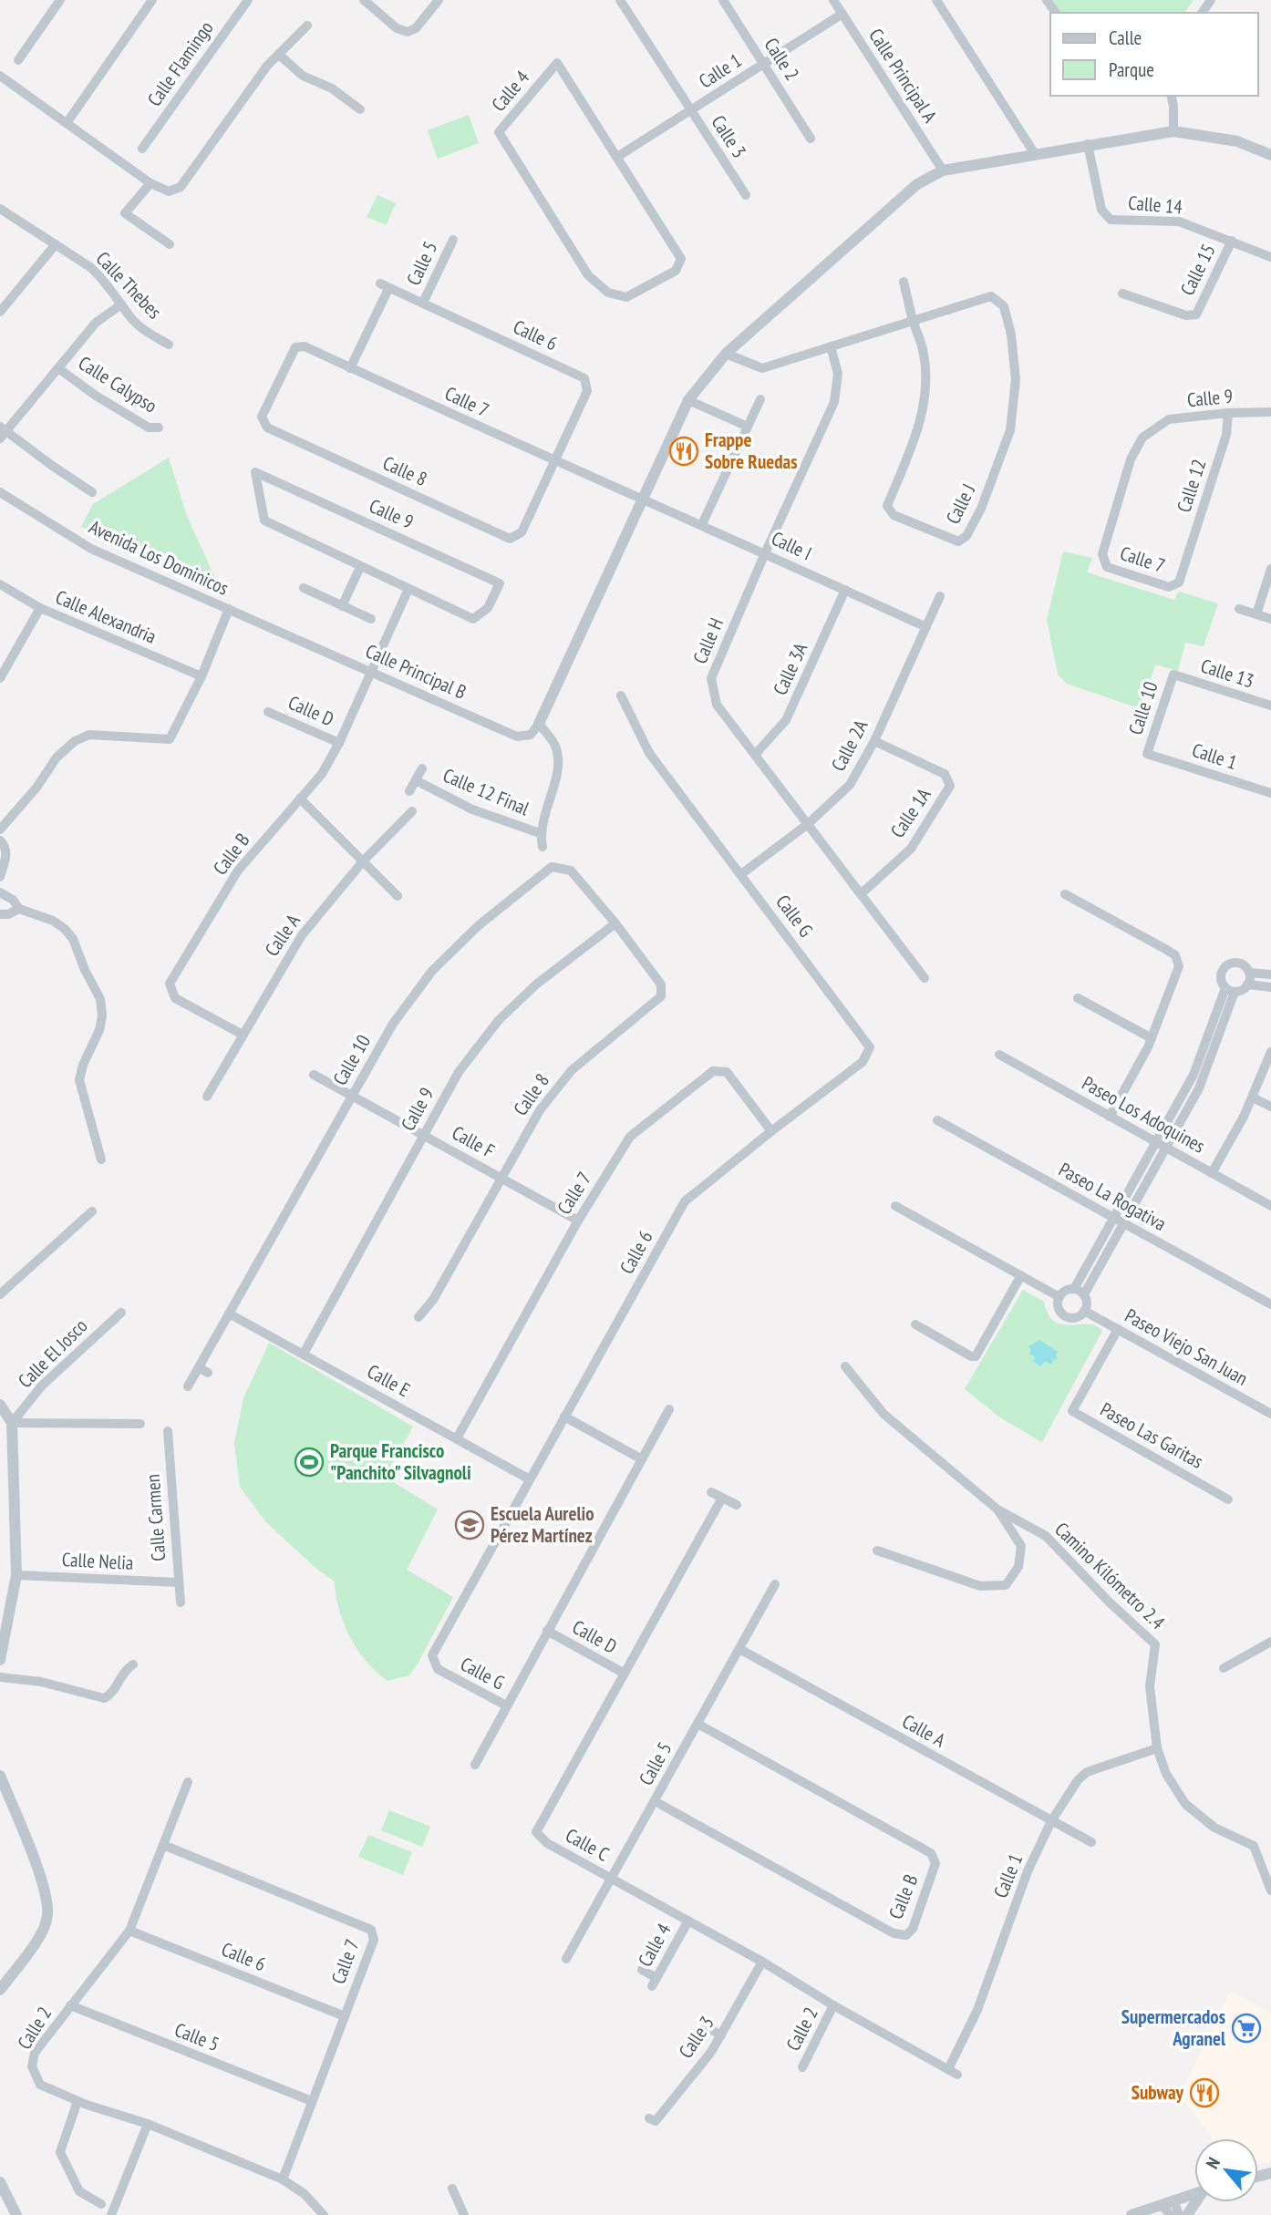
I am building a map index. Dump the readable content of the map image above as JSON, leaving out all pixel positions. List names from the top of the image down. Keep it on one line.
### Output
{"streets":{"street":["Calle 2","Calle Flamingo","Calle 1","Calle Principal A","Calle 4","Calle 3","Calle 14","Calle 5","Calle 15","Calle Thebes","Calle 6","Calle Calypso","Calle 9","Calle 7","Calle 8","Calle 12","Calle J","Calle I","Avenida Los Dominicos","Calle Alexandria","Calle H","Calle 3A","Calle Principal B","Calle 13","Calle 10","Calle D","Calle 2A","Calle 12 Final","Calle 1A","Calle B","Calle G","Calle A","Paseo Los Adoquines","Calle F","Paseo La Rogativa","Paseo Viejo San Juan","Calle El Josco","Calle E","Paseo Las Garitas","Calle Carmen","Calle Nelia","Camino Kilómetro 2.4","Calle C"]},"crossings":[["Calle 2","Calle 1"],["Calle 2","Calle 5"],["Calle 2","Calle 6"],["Calle 2","Calle 7"],["Calle 2","Calle C"],["Calle 1","Calle Principal A"],["Calle 1","Calle 4"],["Calle 1","Calle 3"],["Calle 1","Calle 10"],["Calle 1","Calle A"],["Calle 1","Camino Kilómetro 2.4"],["Calle 1","Calle C"],["Calle 4","Calle C"],["Calle 3","Calle C"],["Calle 14","Calle 15"],["Calle 5","Calle 6"],["Calle 5","Calle 7"],["Calle 5","Calle B"],["Calle 5","Calle A"],["Calle 5","Calle C"],["Calle 6","Calle 7"],["Calle 6","Calle 8"],["Calle 6","Calle G"],["Calle 6","Calle E"],["Calle 9","Calle 7"],["Calle 9","Calle 8"],["Calle 9","Calle 12"],["Calle 9","Calle 10"],["Calle 9","Calle F"],["Calle 9","Calle E"],["Calle 7","Calle 8"],["Calle 7","Calle 12"],["Calle 7","Calle I"],["Calle 7","Calle G"],["Calle 7","Calle F"],["Calle 7","Calle E"],["Calle 8","Calle 10"],["Calle 8","Calle F"],["Calle J","Calle H"],["Calle I","Calle H"],["Calle I","Calle 3A"],["Calle I","Calle 2A"],["Avenida Los Dominicos","Calle Alexandria"],["Avenida Los Dominicos","Calle Principal B"],["Calle H","Calle 3A"],["Calle H","Calle 2A"],["Calle H","Calle 1A"],["Calle Principal B","Calle 12 Final"],["Calle Principal B","Calle B"],["Calle 13","Calle 10"],["Calle 10","Calle F"],["Calle 10","Calle E"],["Calle D","Calle B"],["Calle D","Calle C"],["Calle 2A","Calle 1A"],["Calle 2A","Calle G"],["Calle B","Calle A"],["Paseo Viejo San Juan","Paseo Las Garitas"],["Calle Carmen","Calle Nelia"]],"places":{"restaurant":["Frappe Sobre Ruedas","Subway"],"sports":["Parque Francisco \"Panchito\" Silvagnoli"],"school or university":["Escuela Aurelio Pérez Martínez"],"supermarket":["Supermercados Agranel"]},"legend":["Calle","Parque"],"north":"top left"}
